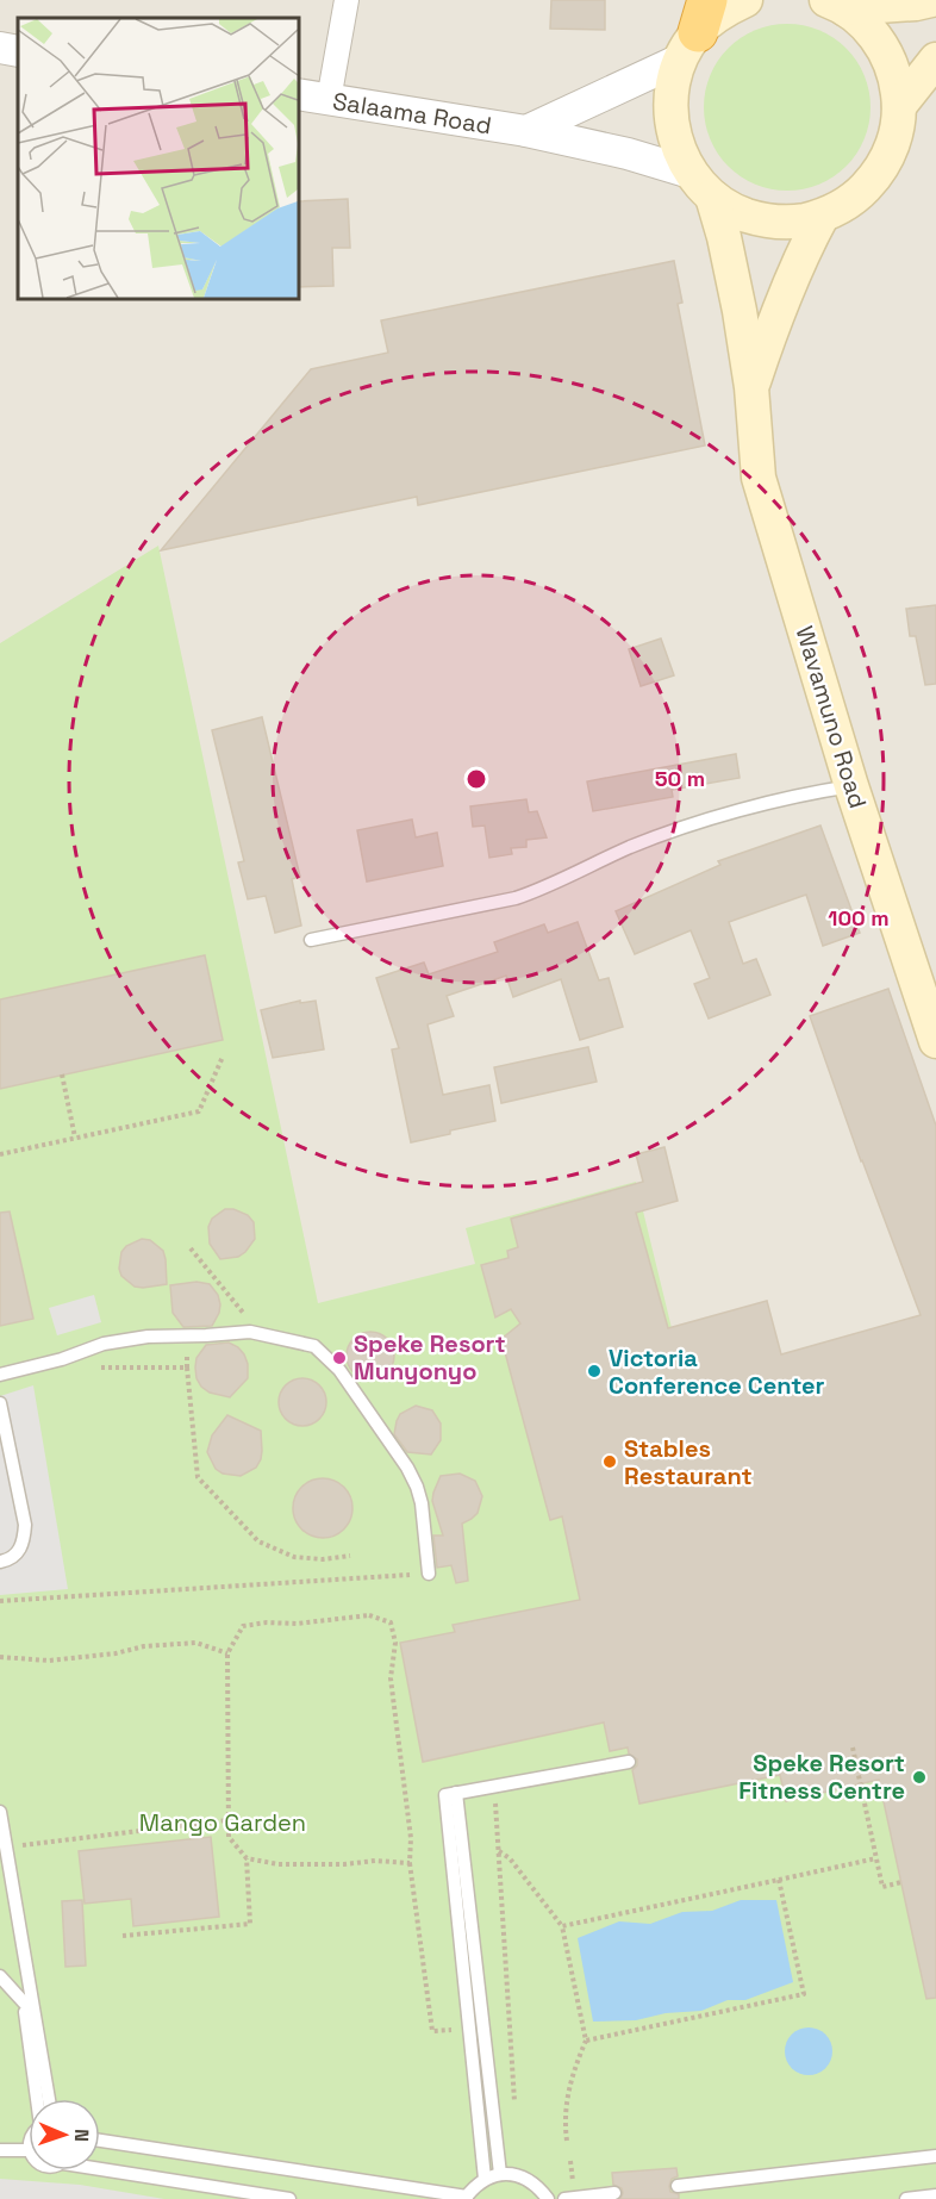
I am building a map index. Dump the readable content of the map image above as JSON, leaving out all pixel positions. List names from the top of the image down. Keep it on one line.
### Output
{"streets":{"main road":["Wavamuno Road"],"street":["Salaama Road"]},"crossings":[["Salaama Road","Wavamuno Road"]],"parks":["Mango Garden"],"places":["Speke Resort Munyonyo","Victoria Conference Center","Stables Restaurant","Speke Resort Fitness Centre"],"north":"right","rings":["50 m","100 m"]}
